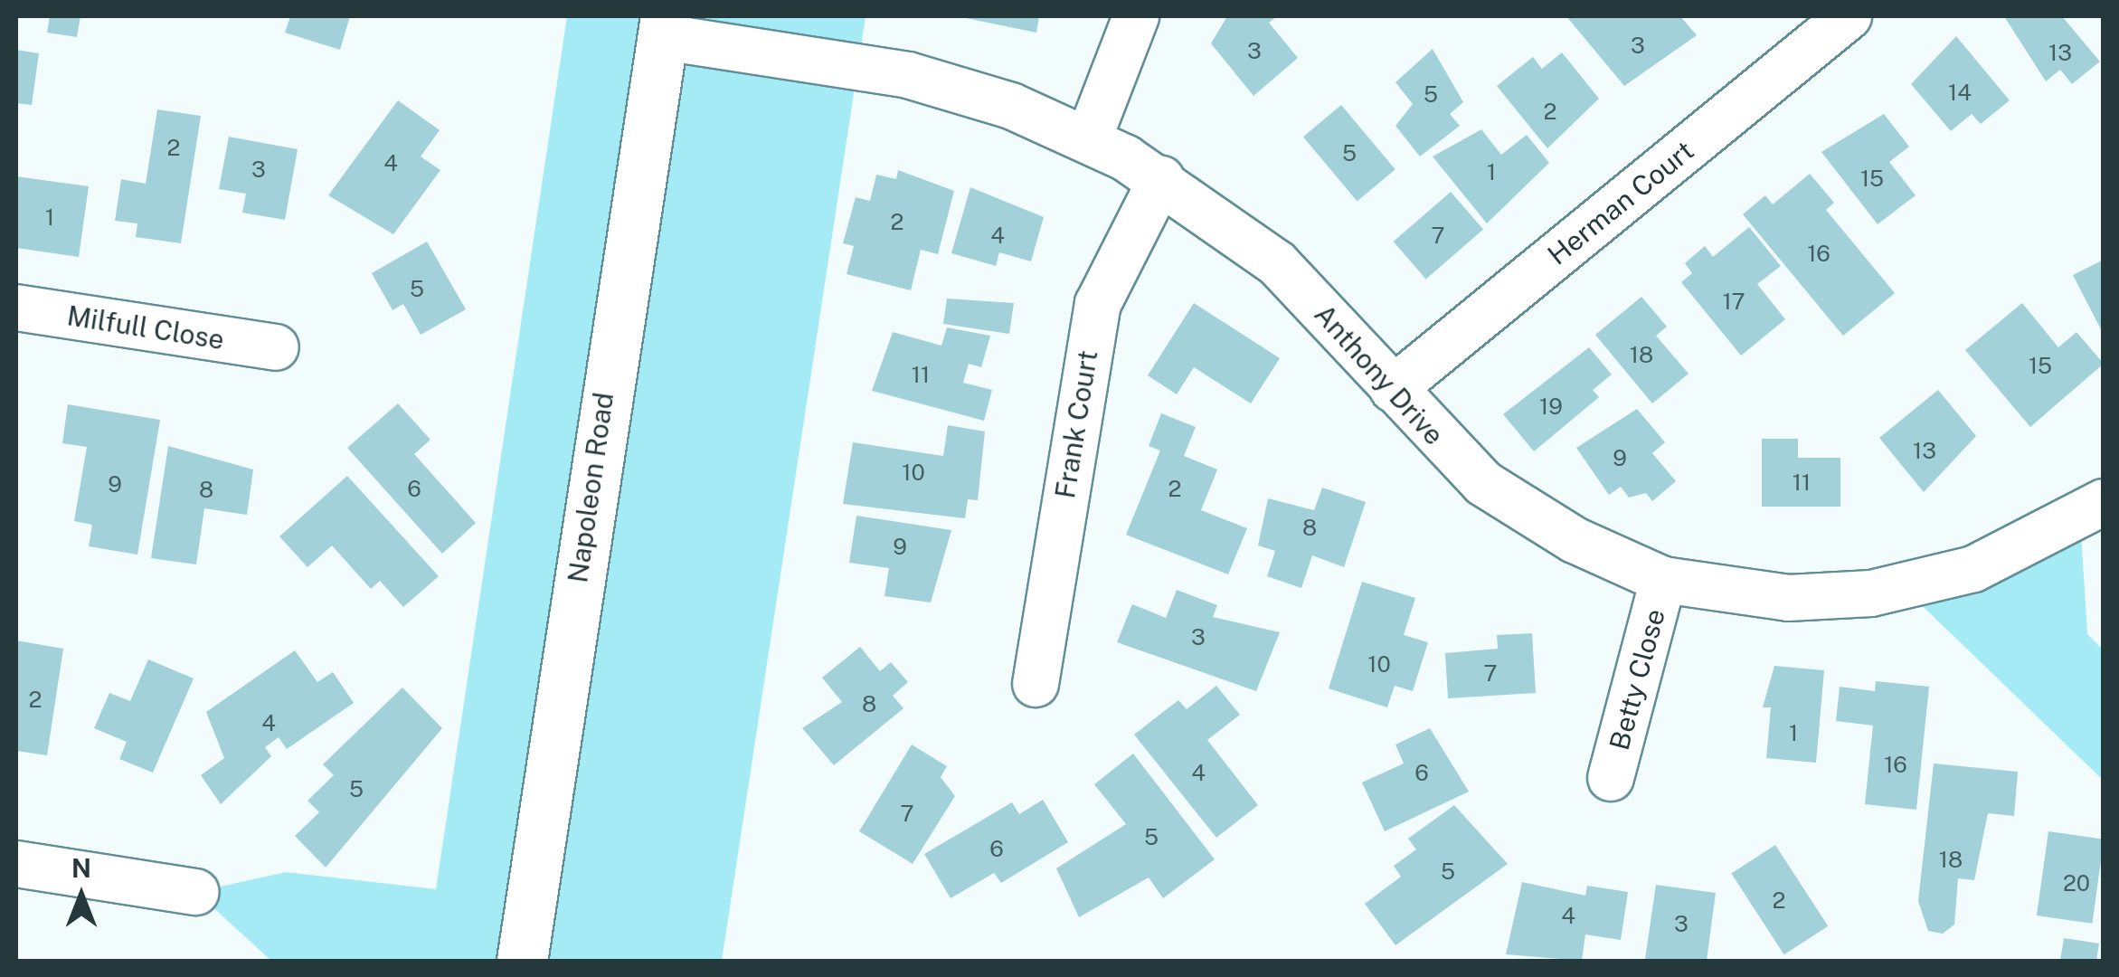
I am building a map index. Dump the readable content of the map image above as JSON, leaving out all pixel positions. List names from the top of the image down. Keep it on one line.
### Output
{"streets":{"main road":["Napoleon Road"],"street":["Herman Court","Milfull Close","Anthony Drive","Frank Court","Betty Close"]},"crossings":[["Herman Court","Anthony Drive"],["Anthony Drive","Frank Court"],["Anthony Drive","Napoleon Road"],["Anthony Drive","Betty Close"]],"house_numbers":["3","3","13","14","5","2","2","5","4","3","1","15","1","2","4","7","16","5","17","18","15","11","19","13","9","10","11","9","6","2","8","8","9","3","10","7","2","8","4","1","16","4","6","5","7","5","6","18","5","20","2","4","3"],"north":"top"}
